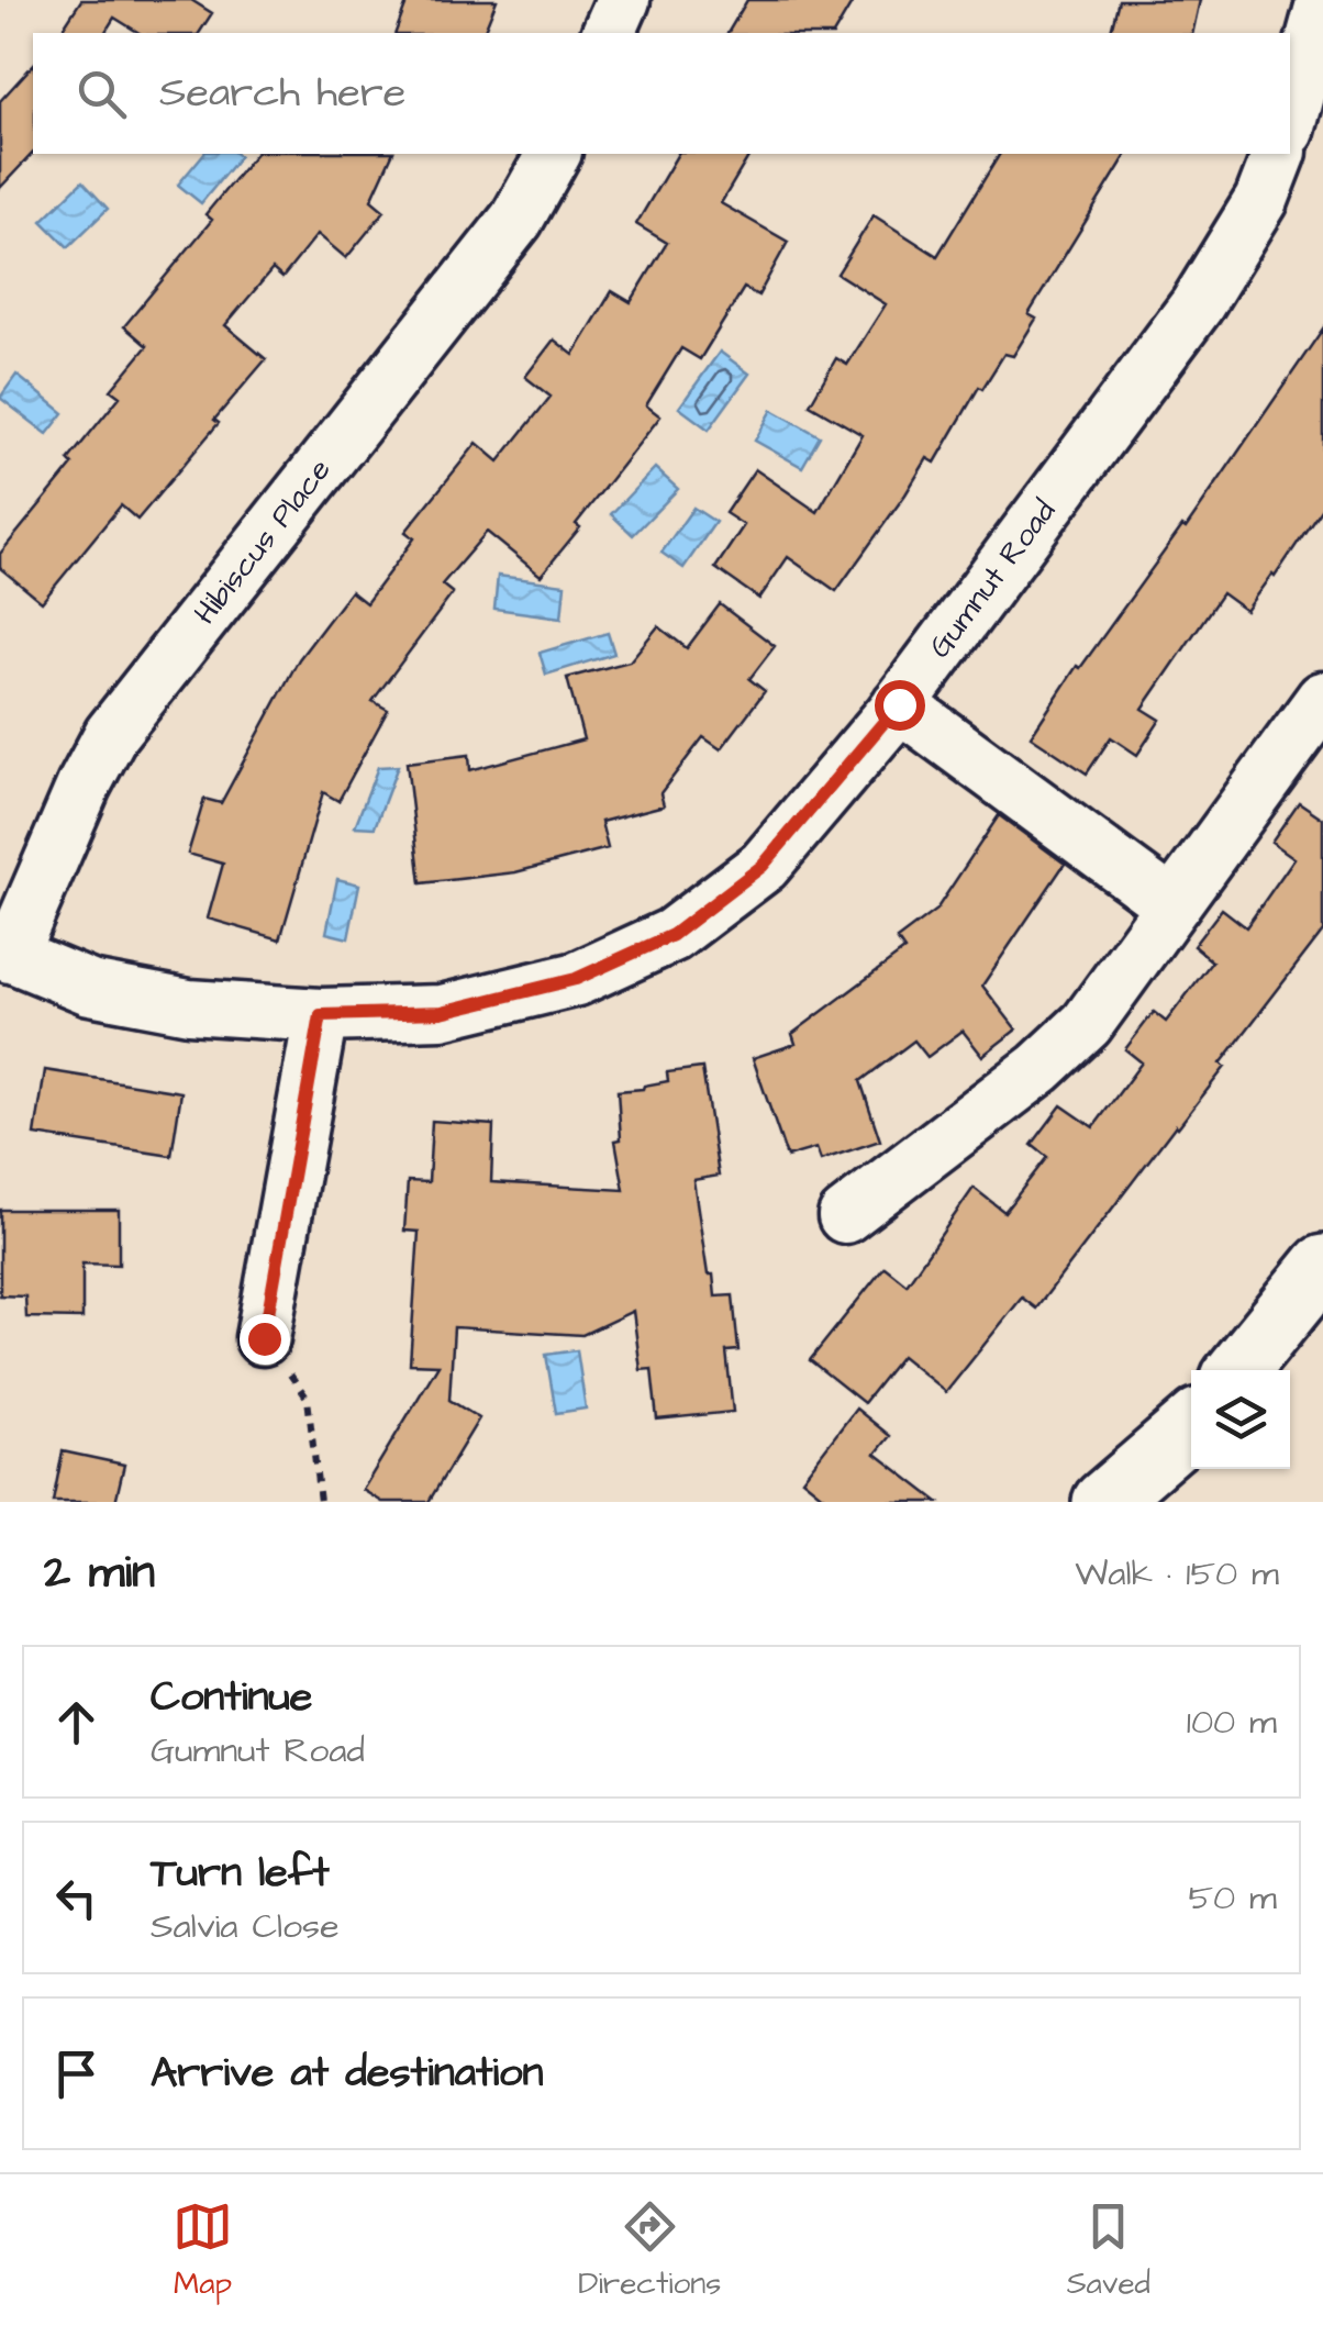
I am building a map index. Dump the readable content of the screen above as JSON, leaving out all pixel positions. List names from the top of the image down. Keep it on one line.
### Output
{"streets":{"street":["Hibiscus Place","Gumnut Road"]},"crossings":[["Hibiscus Place","Gumnut Road"]],"page":{"search":"Search here","heading":["2 min","Walk · 150 m"],"list":[["Continue","Gumnut Road","100 m"],["Turn left","Salvia Close","50 m"],"Arrive at destination"],"nav":["Map","Directions","Saved"]}}
